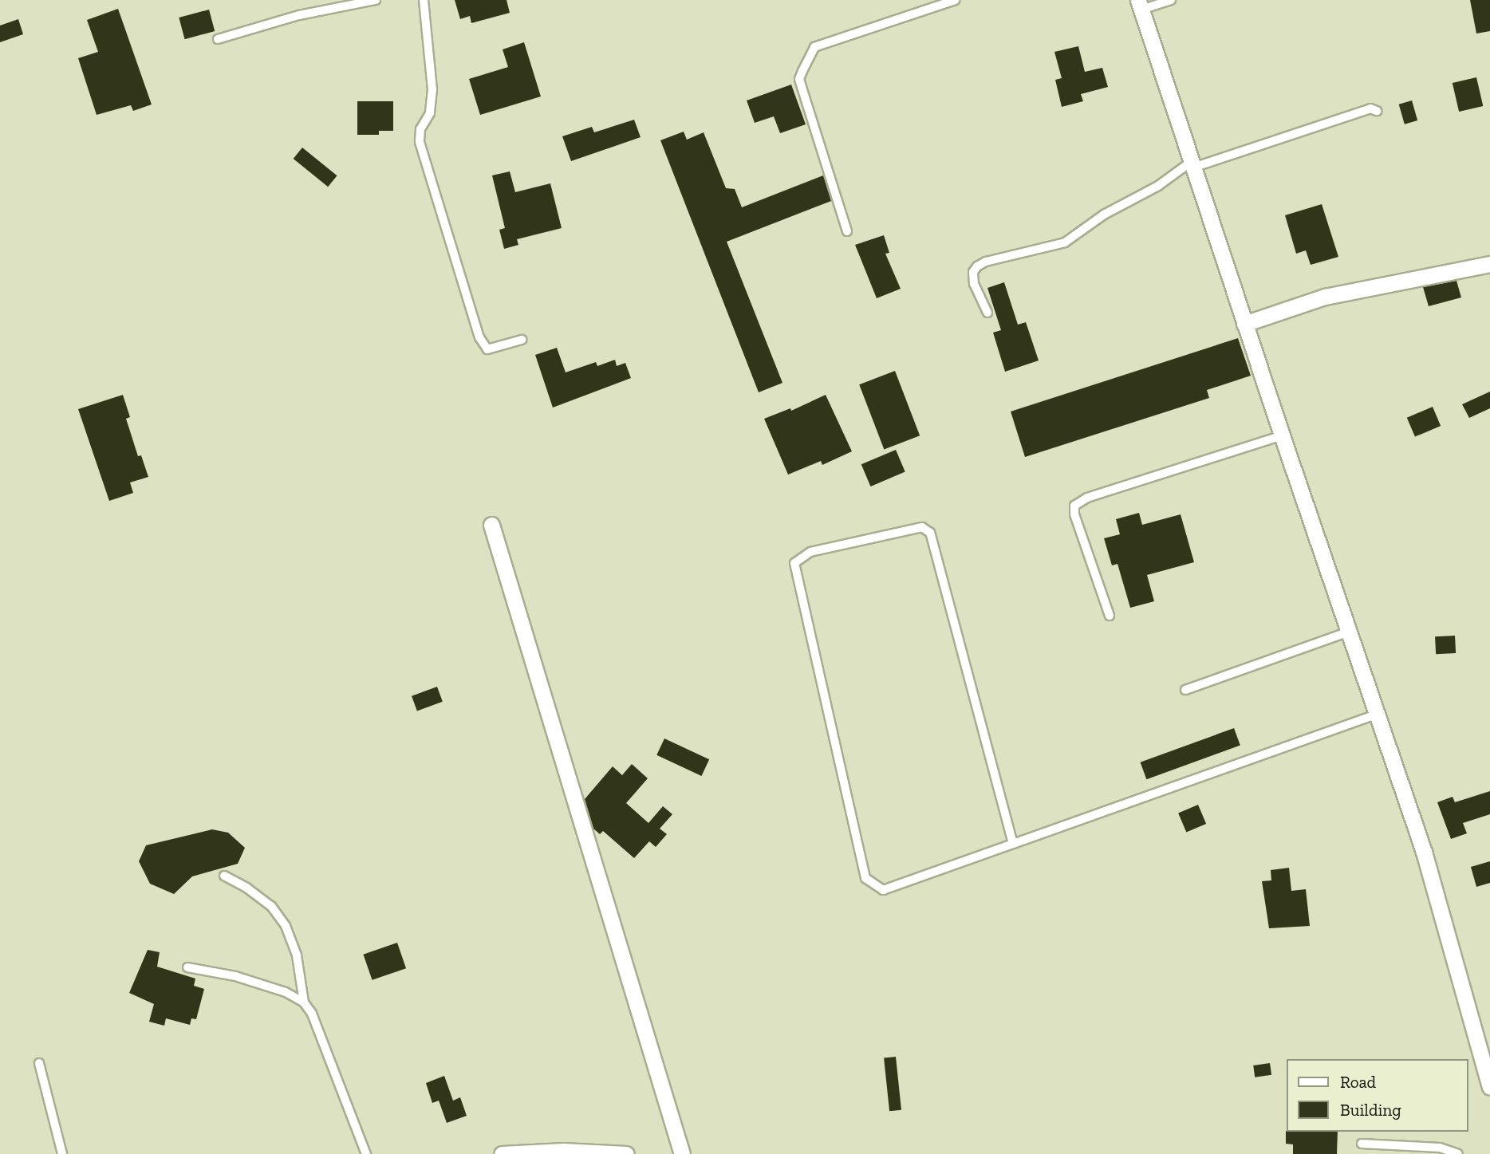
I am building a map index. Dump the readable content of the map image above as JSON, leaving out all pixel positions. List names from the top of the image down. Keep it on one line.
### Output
{"legend":["Road","Building"]}
